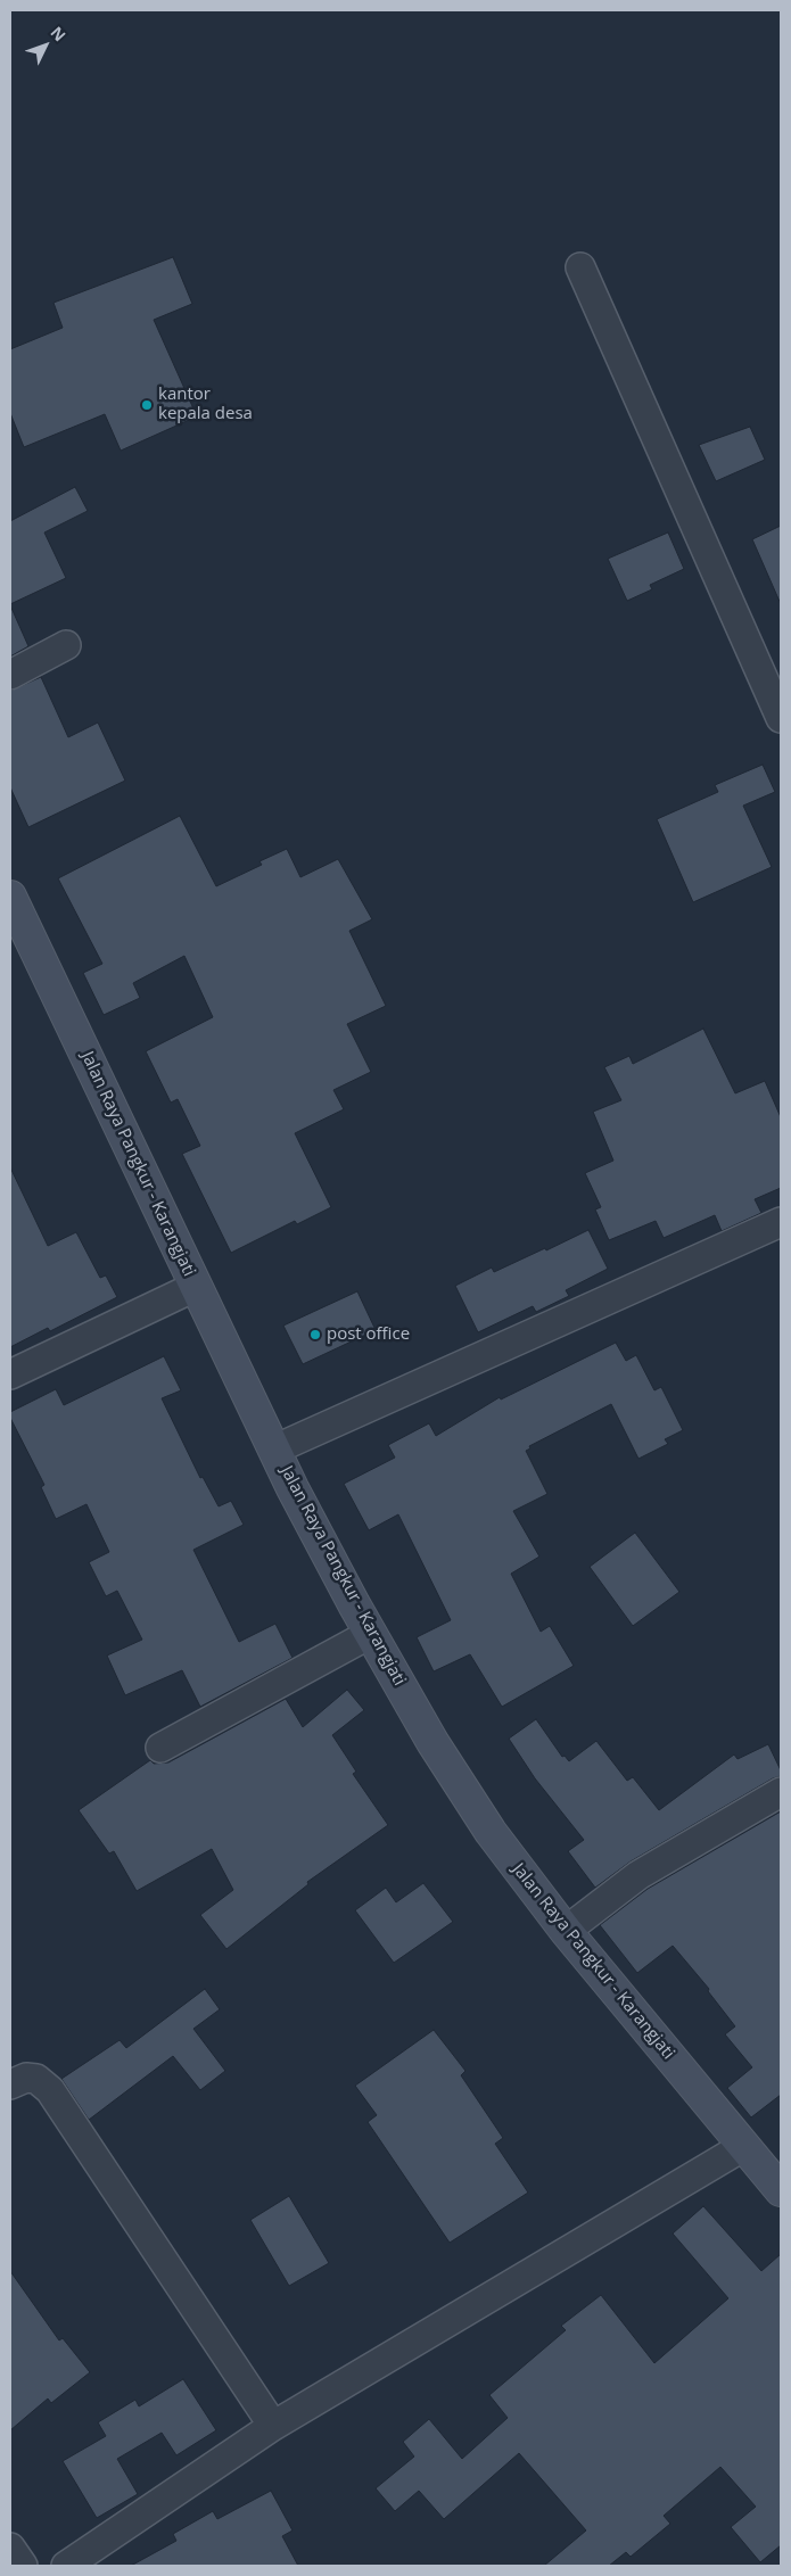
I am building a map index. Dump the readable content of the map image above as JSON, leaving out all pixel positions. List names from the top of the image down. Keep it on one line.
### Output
{"streets":{"main road":["Jalan Raya Pangkur - Karangjati"]},"places":["kantor kepala desa","post office"],"north":"top right"}
